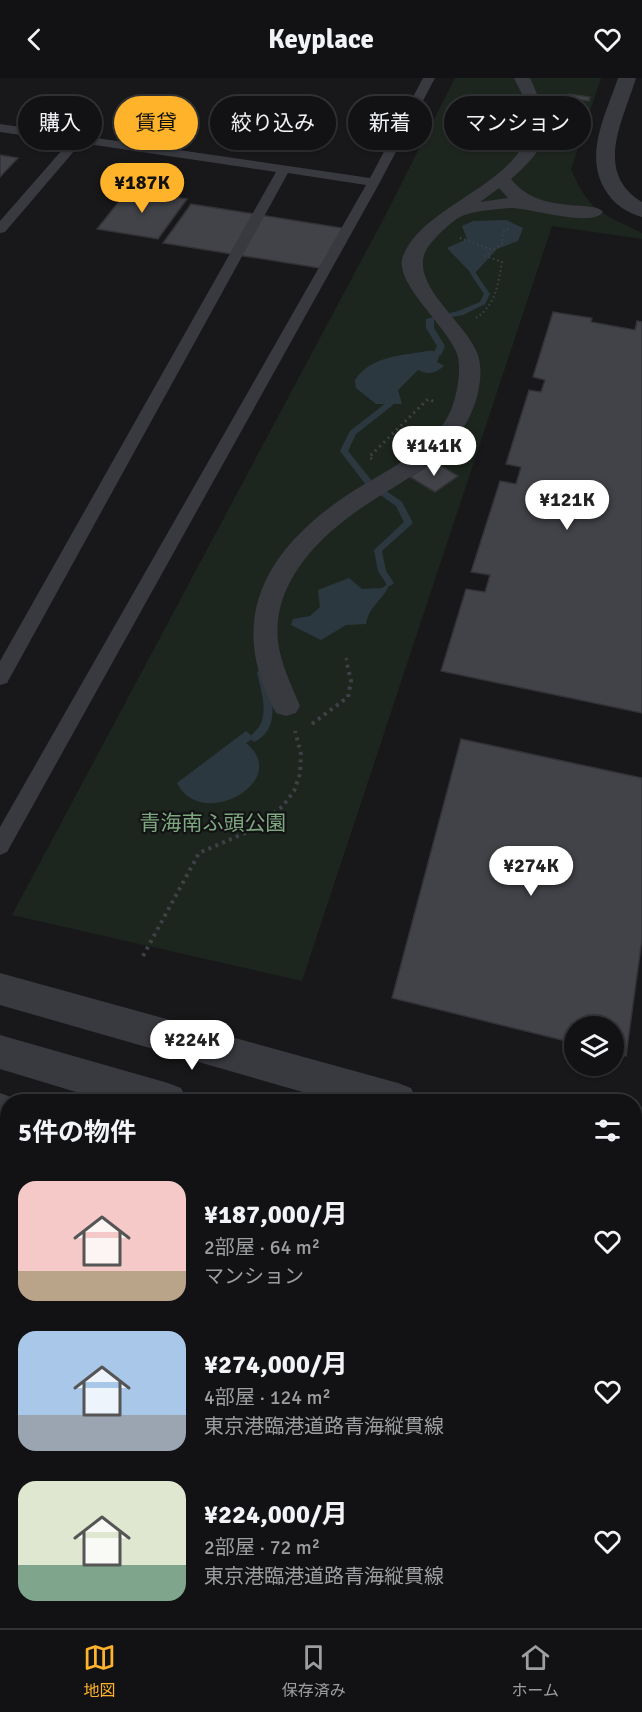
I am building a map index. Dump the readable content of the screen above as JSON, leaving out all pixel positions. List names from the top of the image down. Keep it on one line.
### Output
{"parks":["青海南ふ頭公園"],"page":{"header":"Keyplace","chip":["購入","賃貸","絞り込み","新着","マンション"],"price":["¥187K","¥141K","¥121K","¥274K","¥224K"],"heading":"5件の物件","list":[{"name":"¥187,000/月","note":"2部屋 · 64 m² · マンション"},{"name":"¥274,000/月","note":"4部屋 · 124 m² · 東京港臨港道路青海縦貫線"},{"name":"¥224,000/月","note":"2部屋 · 72 m² · 東京港臨港道路青海縦貫線"}],"tabs":["地図","保存済み","ホーム"]}}
